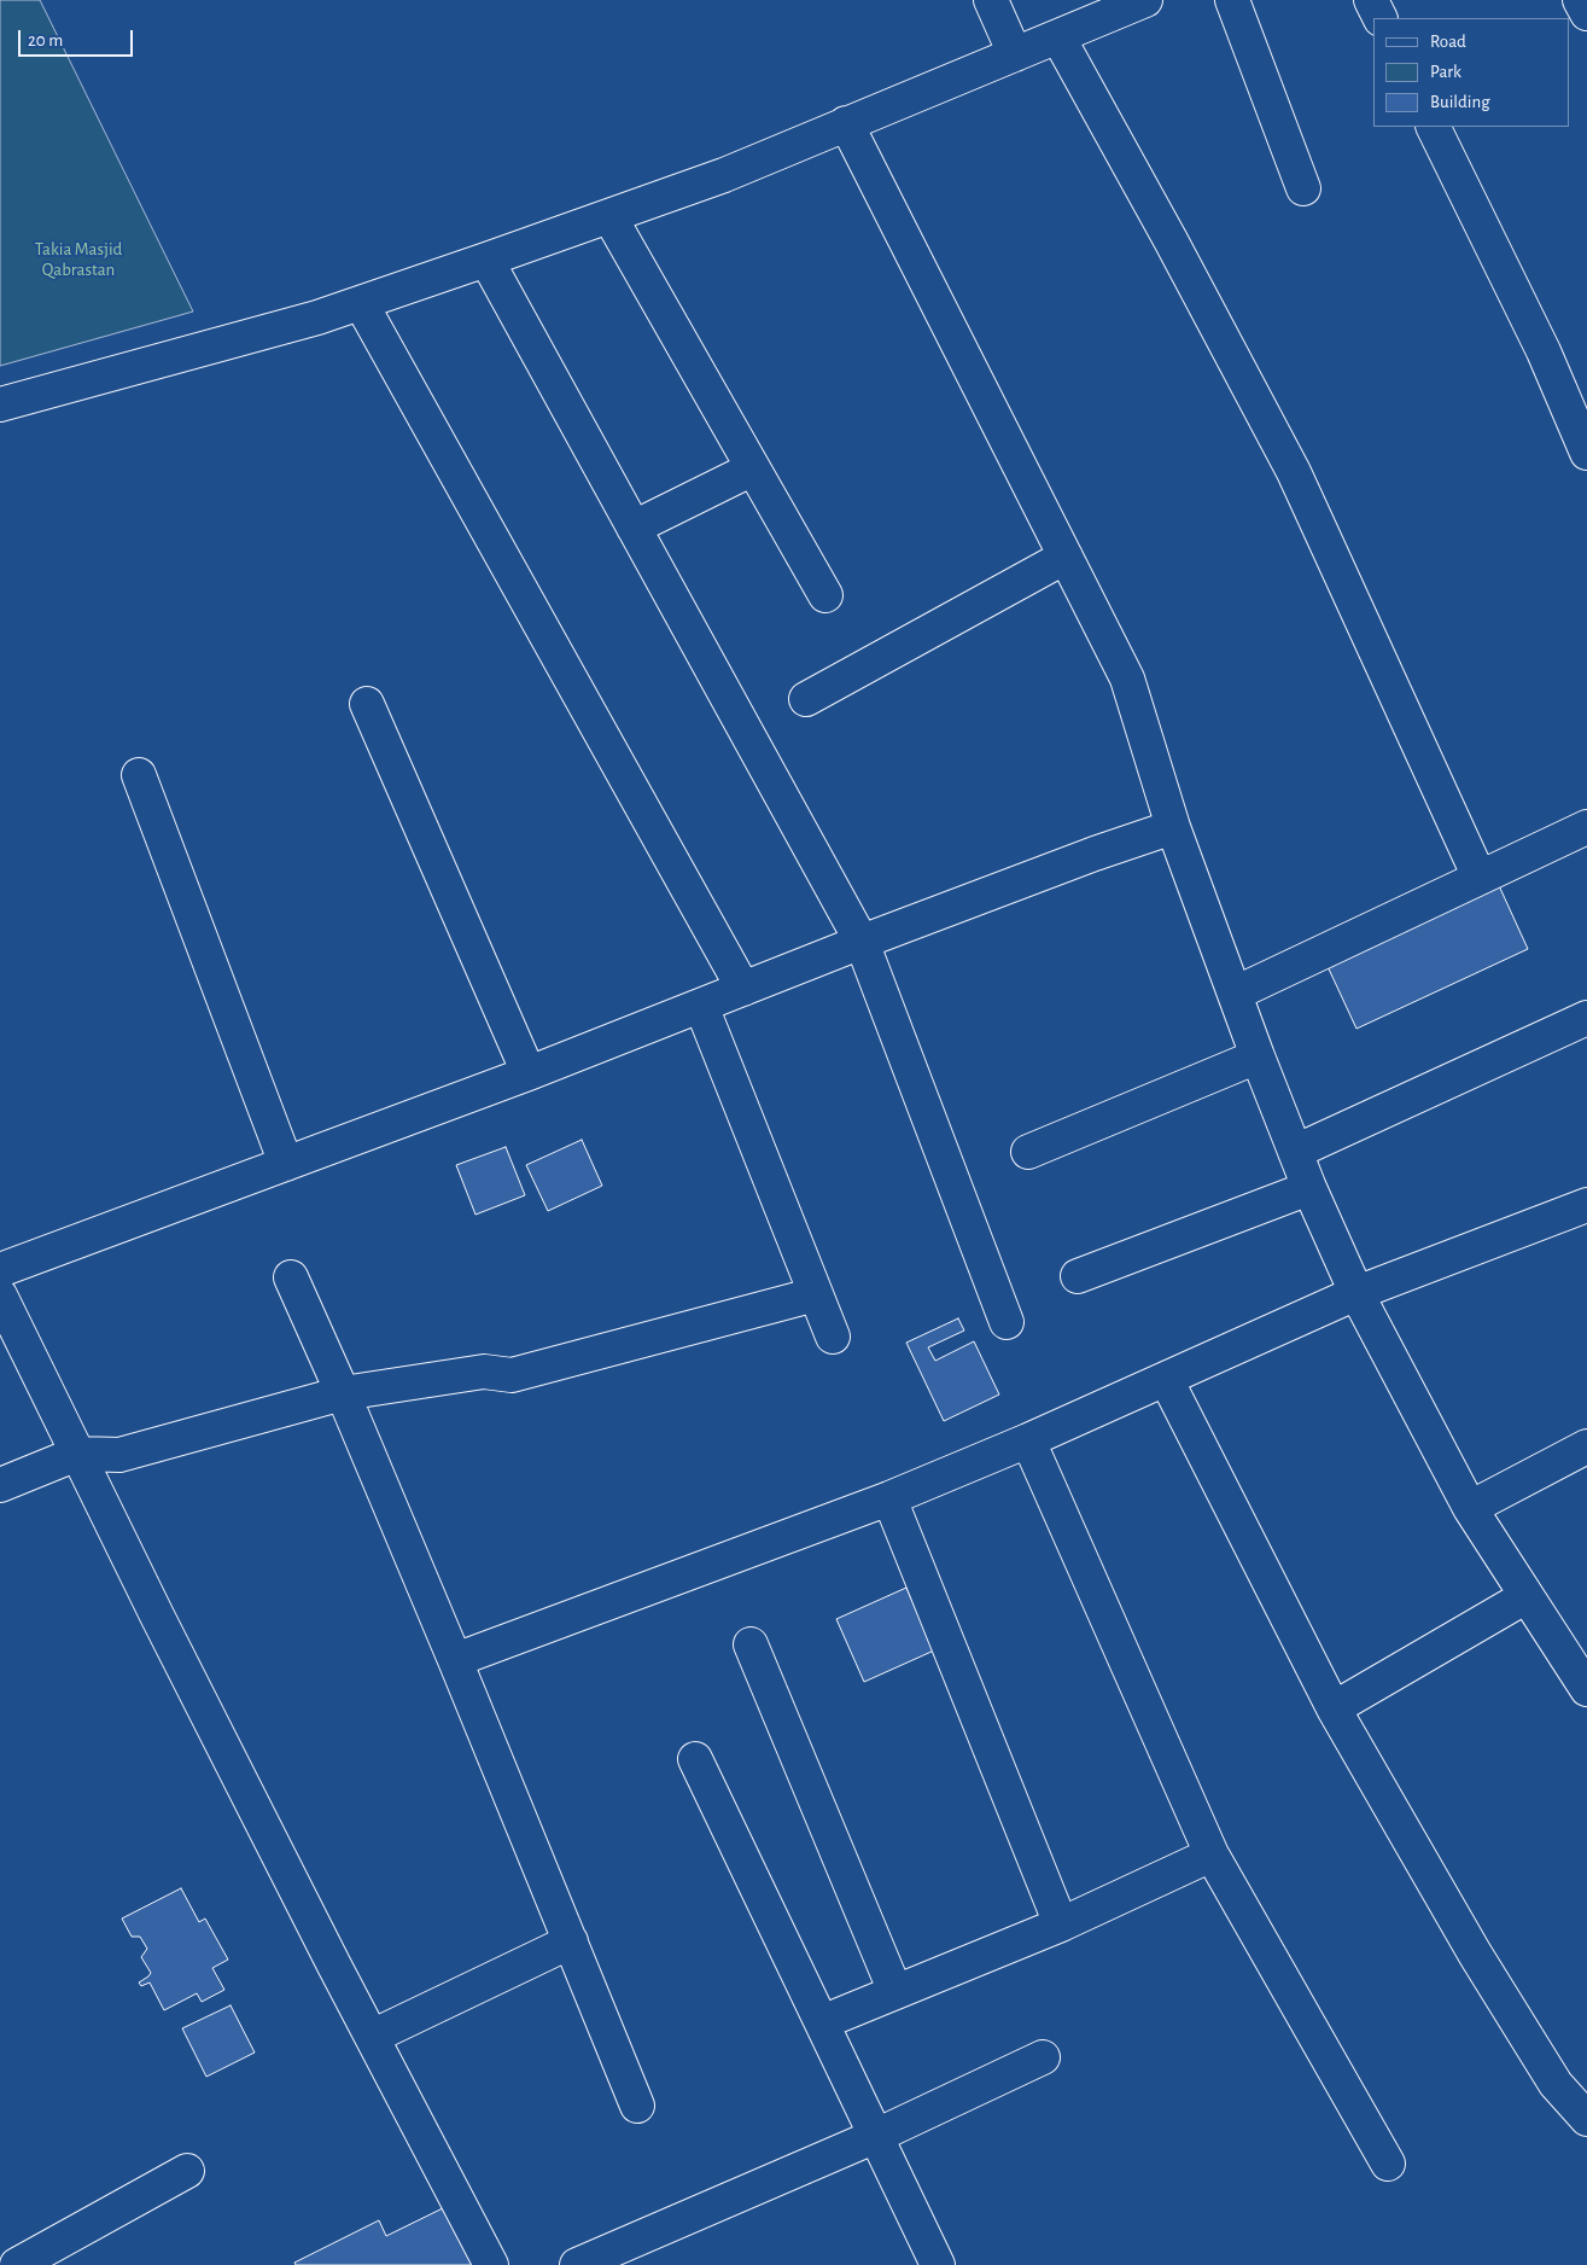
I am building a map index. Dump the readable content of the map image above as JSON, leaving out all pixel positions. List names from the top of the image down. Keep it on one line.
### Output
{"parks":["Takia Masjid Qabrastan"],"legend":["Road","Park","Building"],"scale_bar":"20 m"}
